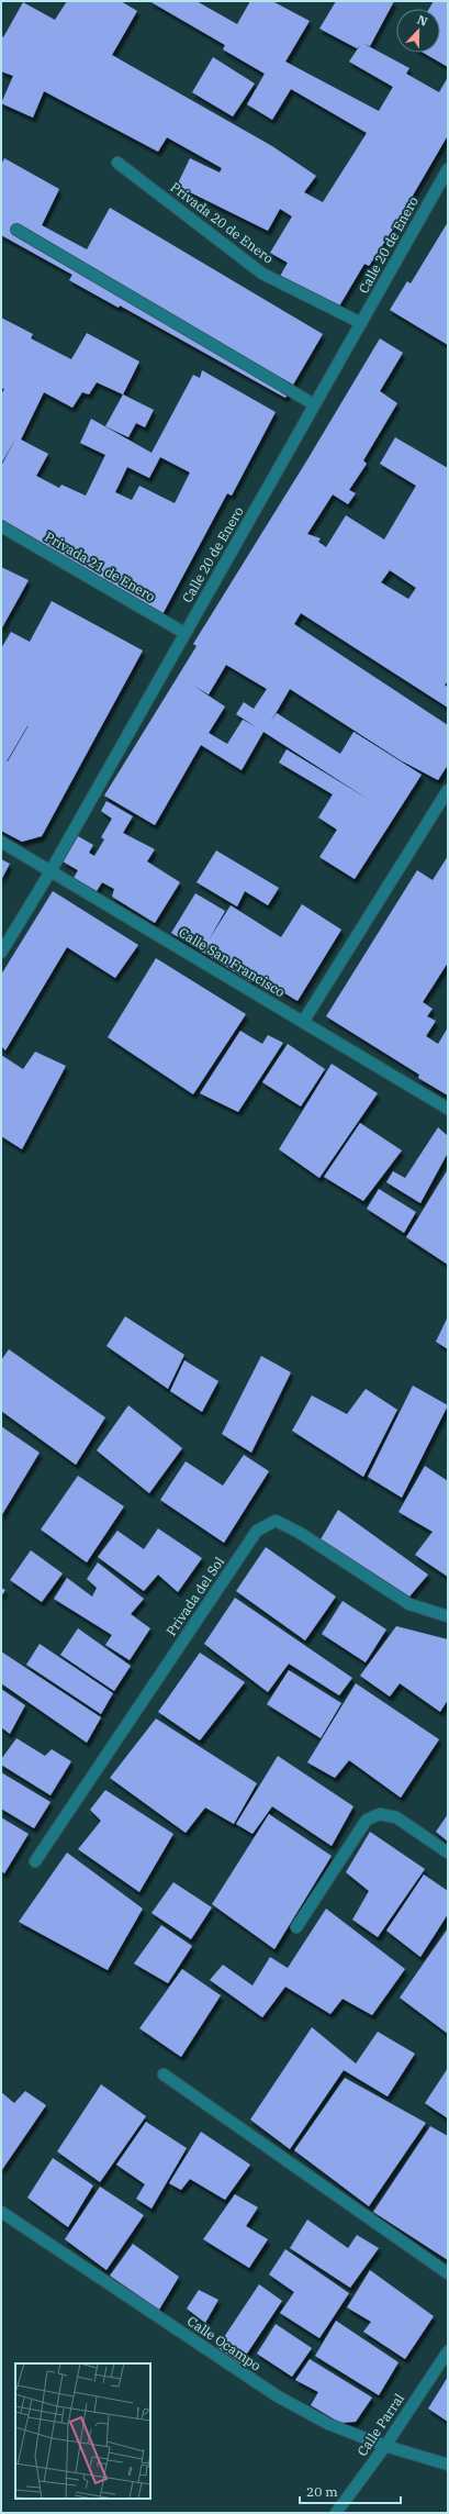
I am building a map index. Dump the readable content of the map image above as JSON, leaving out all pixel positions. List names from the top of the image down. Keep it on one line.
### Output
{"streets":{"street":["Privada 20 de Enero","Calle 20 de Enero","Privada 21 de Enero","Calle San Francisco","Privada del Sol","Calle Ocampo","Calle Parral"]},"crossings":[["Privada 20 de Enero","Calle 20 de Enero"],["Calle 20 de Enero","Privada 21 de Enero"],["Calle 20 de Enero","Calle San Francisco"],["Calle Ocampo","Calle Parral"]],"scale_bar":"20 m","north":"top"}
